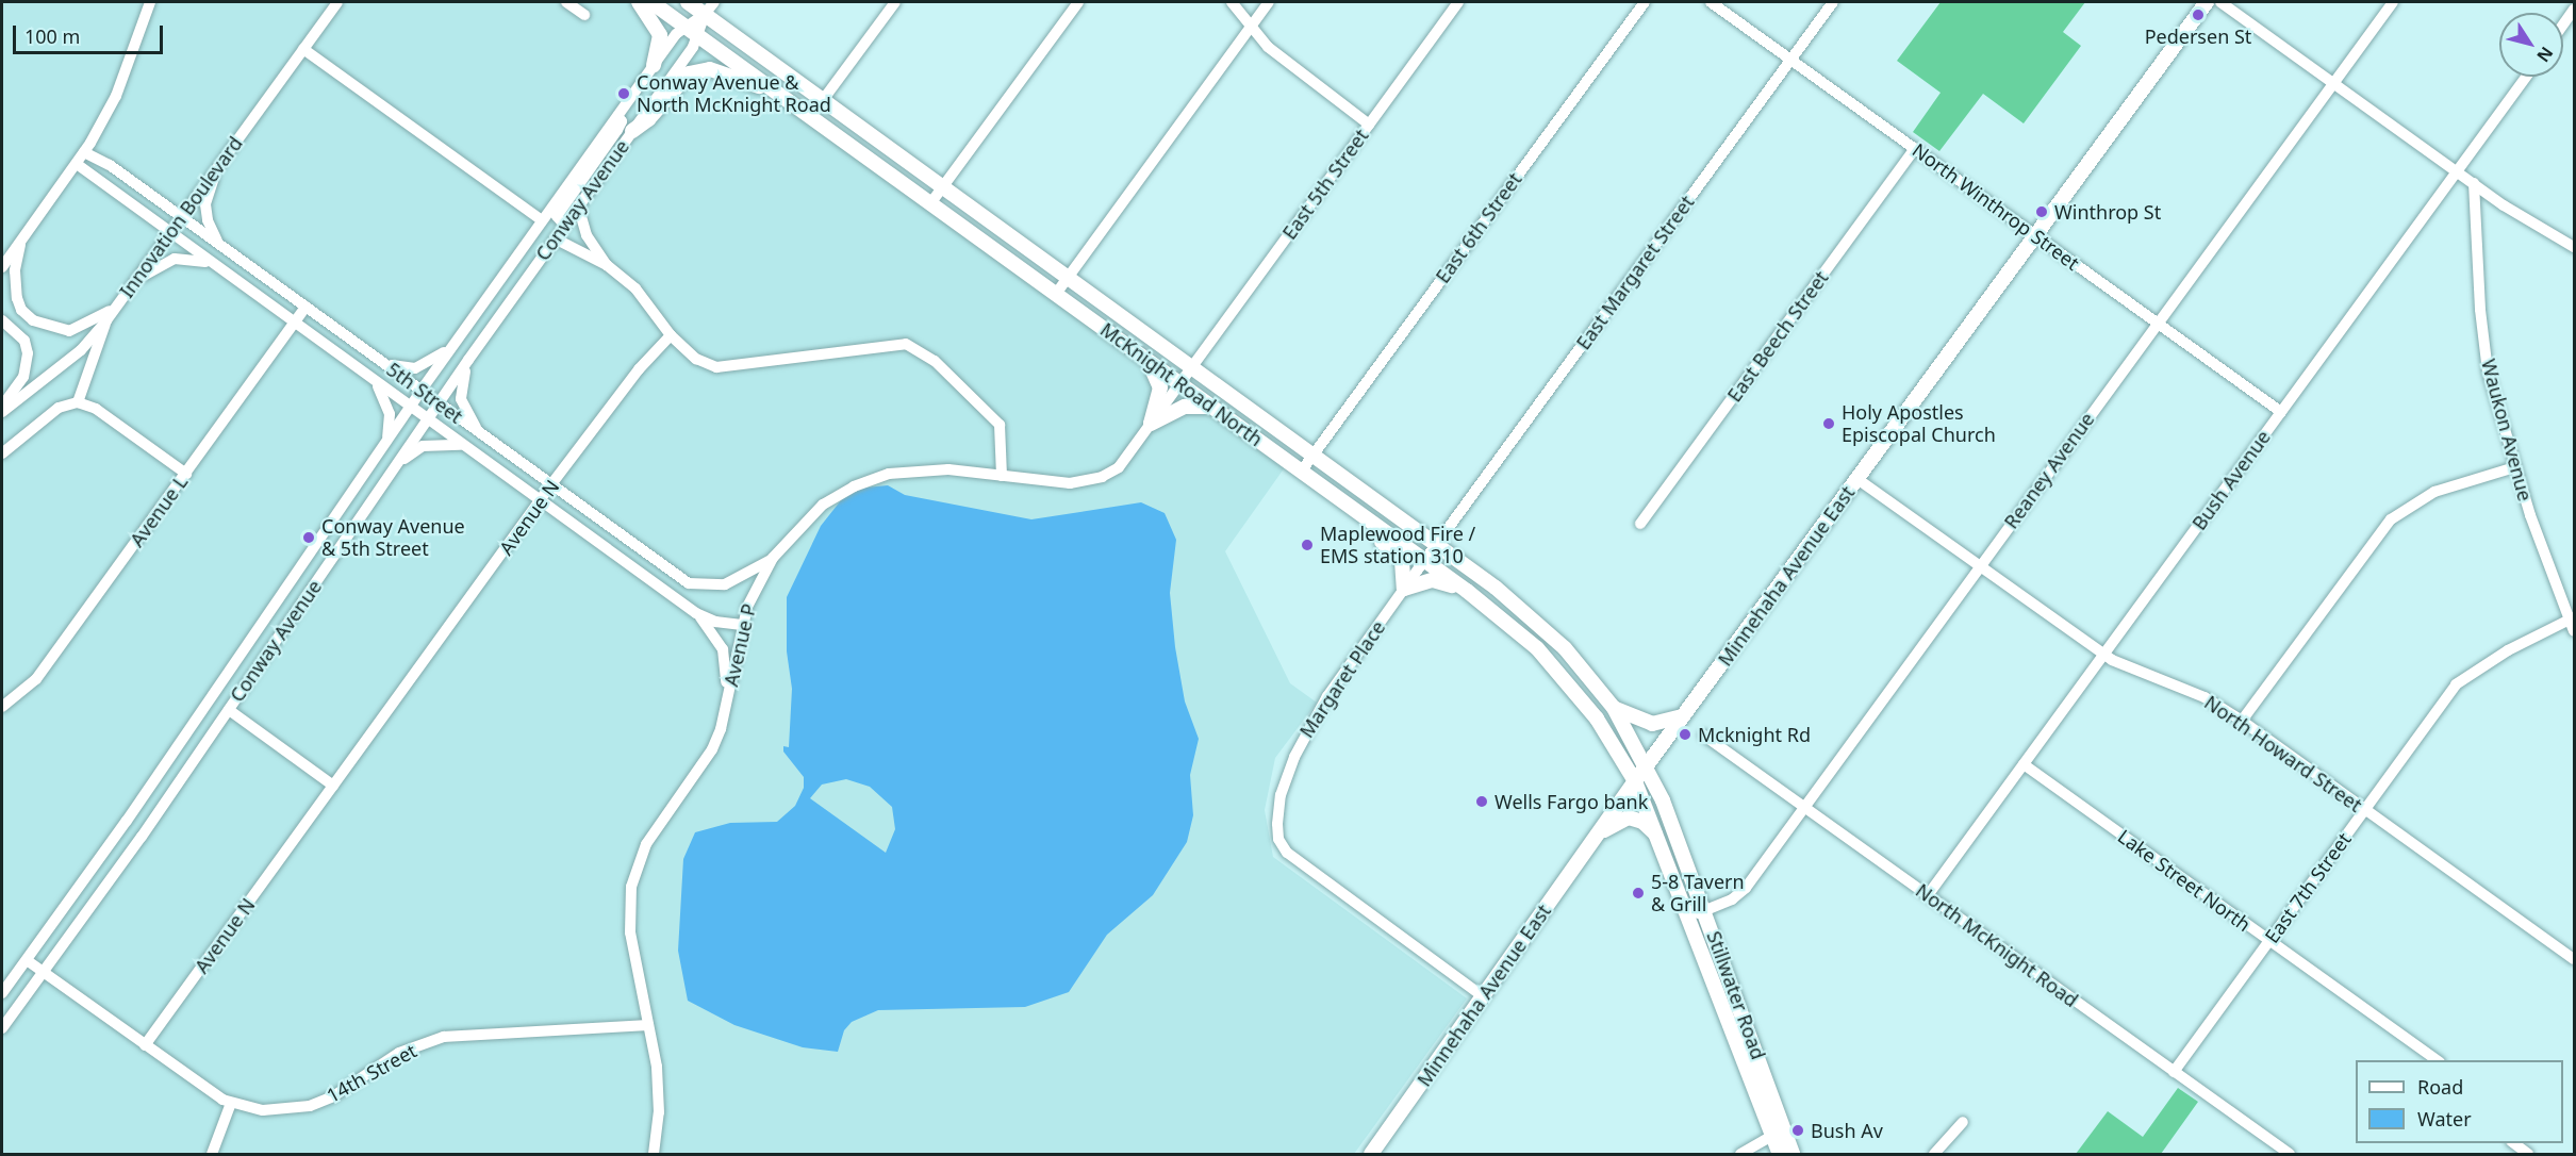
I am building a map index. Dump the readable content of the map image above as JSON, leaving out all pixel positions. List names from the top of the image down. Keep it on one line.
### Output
{"streets":{"main road":["McKnight Road North","Minnehaha Avenue East","Stillwater Road"],"street":["East 5th Street","Conway Avenue","North Winthrop Street","Innovation Boulevard","East 6th Street","East Margaret Street","East Beech Street","5th Street","Waukon Avenue","Reaney Avenue","Bush Avenue","Avenue L","Avenue N","Avenue P","Margaret Place","North Howard Street","Lake Street North","East 7th Street","North McKnight Road","14th Street"]},"crossings":[["East 5th Street","McKnight Road North"],["East 5th Street","Avenue P"],["Conway Avenue","McKnight Road North"],["Conway Avenue","5th Street"],["Conway Avenue","14th Street"],["North Winthrop Street","East Margaret Street"],["North Winthrop Street","East Beech Street"],["North Winthrop Street","Reaney Avenue"],["North Winthrop Street","Bush Avenue"],["North Winthrop Street","Minnehaha Avenue East"],["Innovation Boulevard","5th Street"],["East 6th Street","McKnight Road North"],["East Margaret Street","McKnight Road North"],["East Margaret Street","Margaret Place"],["McKnight Road North","Minnehaha Avenue East"],["McKnight Road North","Avenue P"],["McKnight Road North","Margaret Place"],["McKnight Road North","Stillwater Road"],["5th Street","Avenue L"],["5th Street","Avenue N"],["5th Street","Avenue P"],["Waukon Avenue","East 7th Street"],["Reaney Avenue","North Howard Street"],["Reaney Avenue","North McKnight Road"],["Reaney Avenue","Stillwater Road"],["Bush Avenue","North Howard Street"],["Bush Avenue","Lake Street North"],["Bush Avenue","North McKnight Road"],["Avenue N","14th Street"],["Minnehaha Avenue East","Margaret Place"],["Minnehaha Avenue East","North Howard Street"],["Minnehaha Avenue East","Stillwater Road"],["Avenue P","14th Street"],["North Howard Street","East 7th Street"],["Lake Street North","East 7th Street"],["East 7th Street","North McKnight Road"]],"places":["Pedersen St","Conway Avenue & North McKnight Road","Winthrop St","Holy Apostles Episcopal Church","Conway Avenue & 5th Street","Maplewood Fire / EMS station 310","Mcknight Rd","Wells Fargo bank","5-8 Tavern & Grill","Bush Av"],"legend":["Road","Water"],"scale_bar":"100 m","north":"bottom right"}
